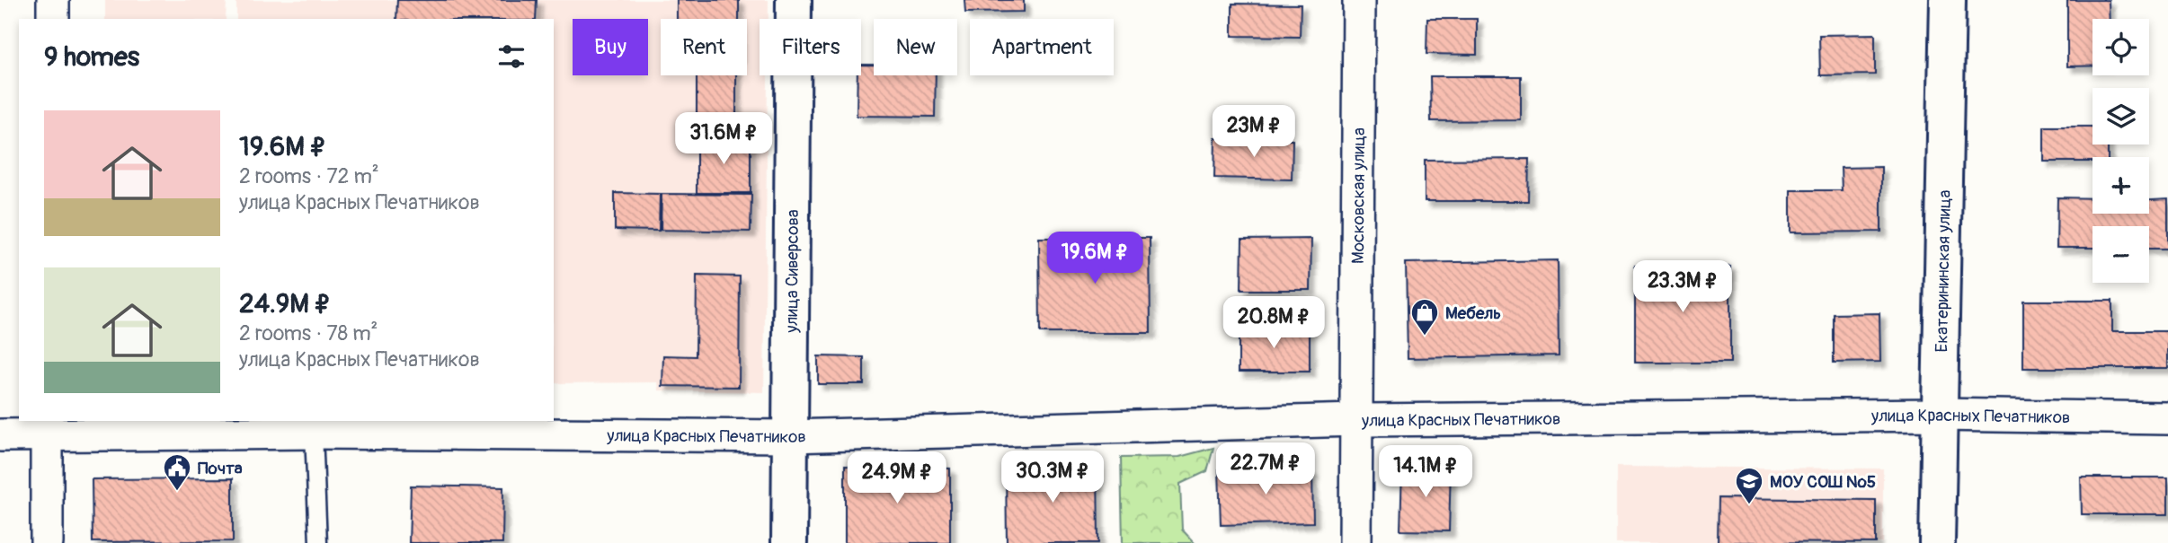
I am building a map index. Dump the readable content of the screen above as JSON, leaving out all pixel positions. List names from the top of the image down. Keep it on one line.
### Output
{"streets":{"street":["Московская улица","Екатерининская улица","улица Сиверсова","улица Красных Печатников"]},"crossings":[["Московская улица","улица Красных Печатников"],["Екатерининская улица","улица Красных Печатников"],["улица Сиверсова","улица Красных Печатников"]],"places":{"shop":["Мебель"],"public building":["Почта"],"school or university":["МОУ СОШ №5"]},"page":{"map_buttons":["+","−"],"chip":["Buy","Rent","Filters","New","Apartment"],"heading":"9 homes","list":[{"name":"19.6M ₽","note":"2 rooms · 72 m² · улица Красных Печатников"},{"name":"24.9M ₽","note":"2 rooms · 78 m² · улица Красных Печатников"}],"price":["23M ₽","31.6M ₽","19.6M ₽","23.3M ₽","20.8M ₽","22.7M ₽","14.1M ₽","30.3M ₽","24.9M ₽"]}}
